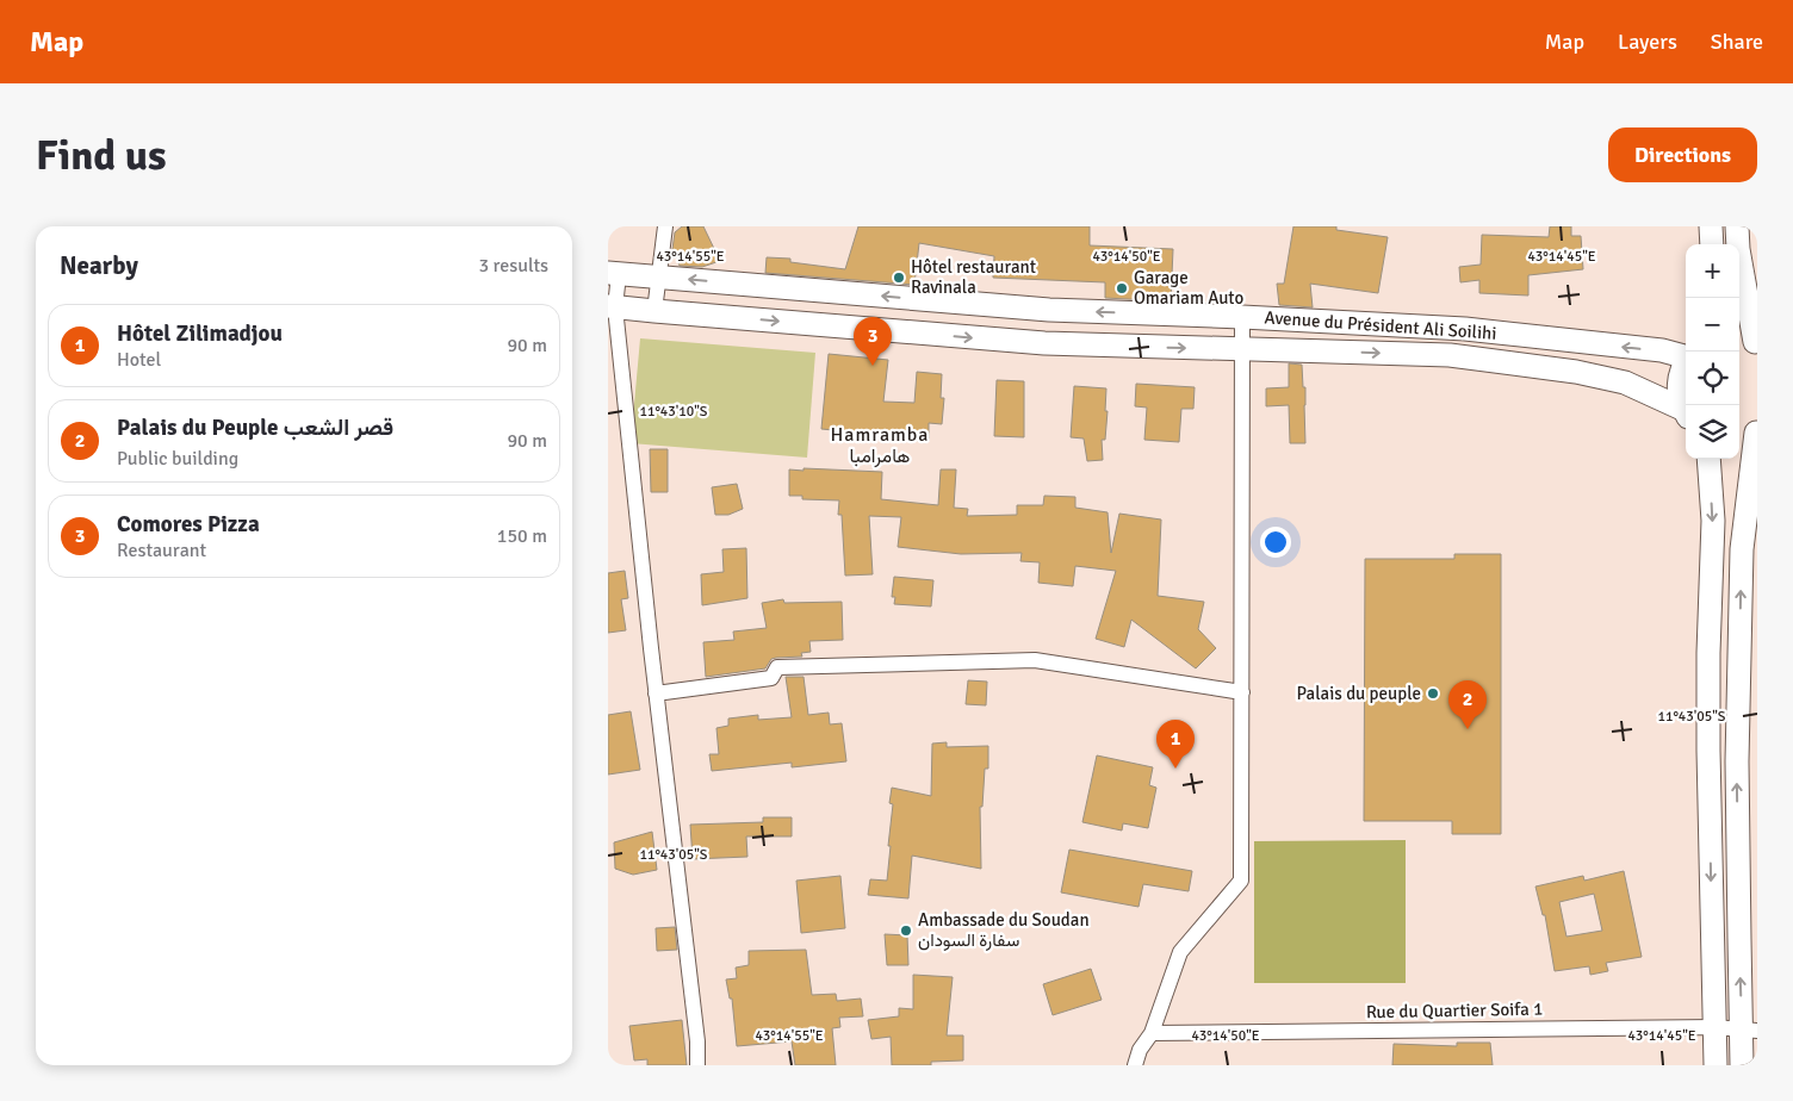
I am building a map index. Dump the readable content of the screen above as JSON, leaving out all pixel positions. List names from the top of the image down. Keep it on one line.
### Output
{"streets":{"street":["Avenue du Président Ali Soilihi","Rue du Quartier Soifa 1"]},"districts":["Hamramba هامرامبا"],"places":["Hôtel restaurant Ravinala","Garage Omariam Auto","Palais du peuple","Ambassade du Soudan سفارة السودان"],"page":{"header":"Map","nav":["Map","Layers","Share"],"buttons":"Directions","title":"Find us","heading":["Nearby","3 results"],"map_buttons":["+","−"],"list":[{"mark":"1","name":"Hôtel Zilimadjou","note":"Hotel","value":"90 m"},{"mark":"2","name":"Palais du Peuple قصر الشعب","note":"Public building","value":"90 m"},{"mark":"3","name":"Comores Pizza","note":"Restaurant","value":"150 m"}],"pins":["3","2","1"]},"coordinates":["43°14'55\"E","43°14'50\"E","43°14'45\"E","11°43'10\"S","11°43'05\"S"]}
